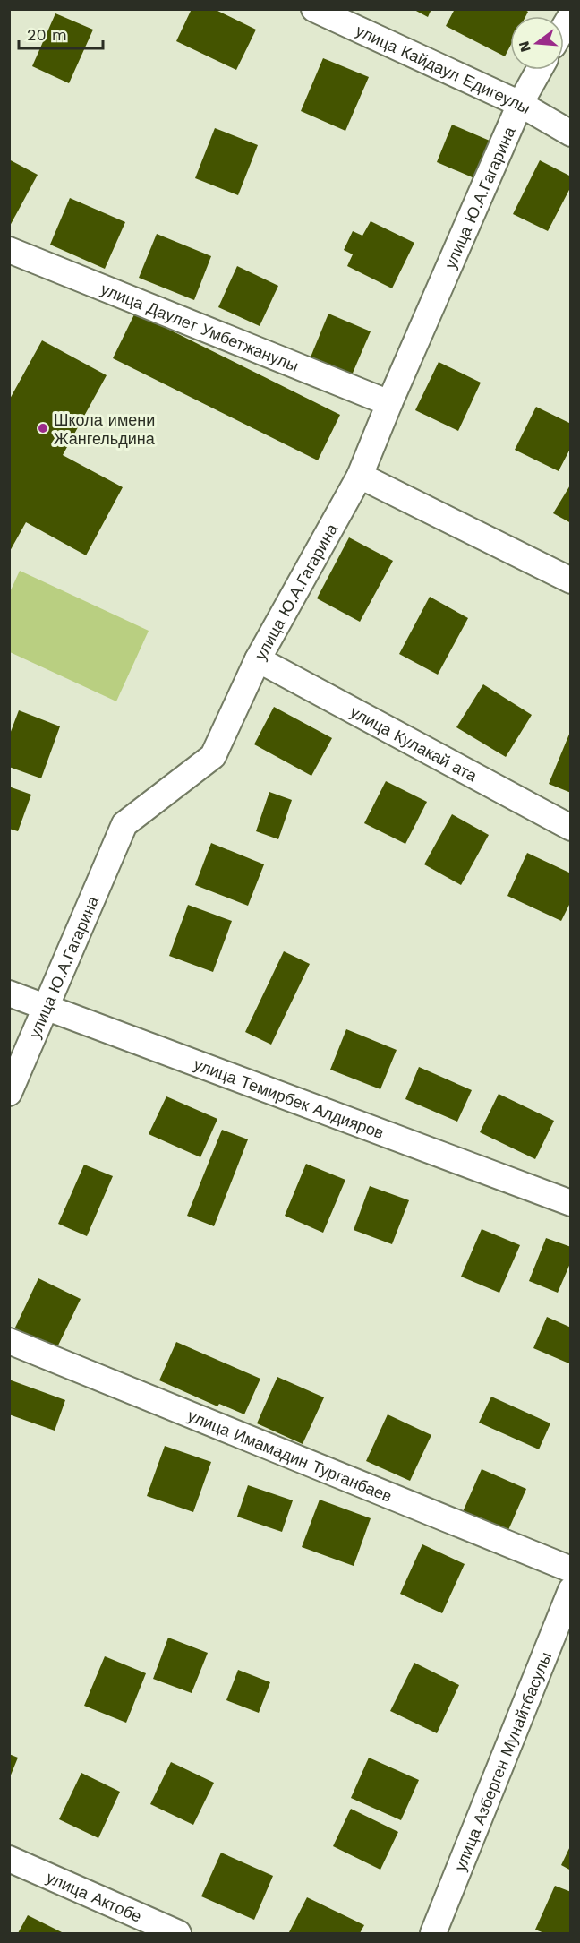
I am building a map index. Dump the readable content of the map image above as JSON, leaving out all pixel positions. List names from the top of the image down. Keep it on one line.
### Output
{"streets":{"street":["улица Кайдаул Едигеулы","улица Ю.А.Гагарина","улица Даулет Умбетжанулы","улица Кулакай ата","улица Темирбек Алдияров","улица Имамадин Турганбаев","улица Азберген Мунайтбасулы","улица Актобе"]},"crossings":[["улица Кайдаул Едигеулы","улица Ю.А.Гагарина"],["улица Ю.А.Гагарина","улица Даулет Умбетжанулы"],["улица Ю.А.Гагарина","улица Кулакай ата"],["улица Ю.А.Гагарина","улица Темирбек Алдияров"]],"places":["Школа имени Жангельдина"],"scale_bar":"20 m","north":"left"}
